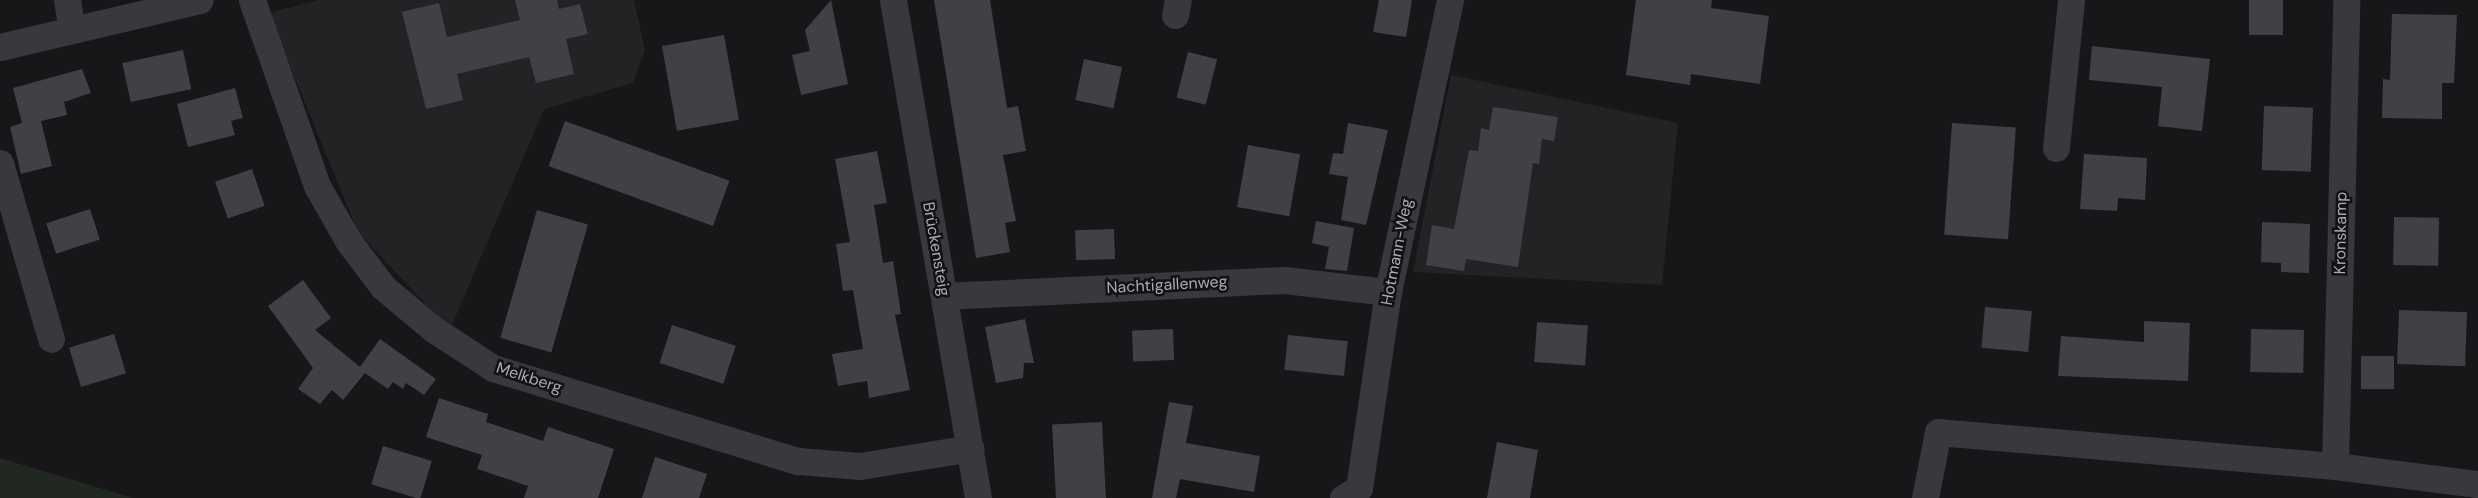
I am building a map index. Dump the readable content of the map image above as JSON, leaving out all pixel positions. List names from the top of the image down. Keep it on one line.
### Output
{"streets":{"street":["Kronskamp","Brückensteig","Hotmann-Weg","Nachtigallenweg","Melkberg"]},"crossings":[["Brückensteig","Nachtigallenweg"],["Brückensteig","Melkberg"],["Hotmann-Weg","Nachtigallenweg"]]}
